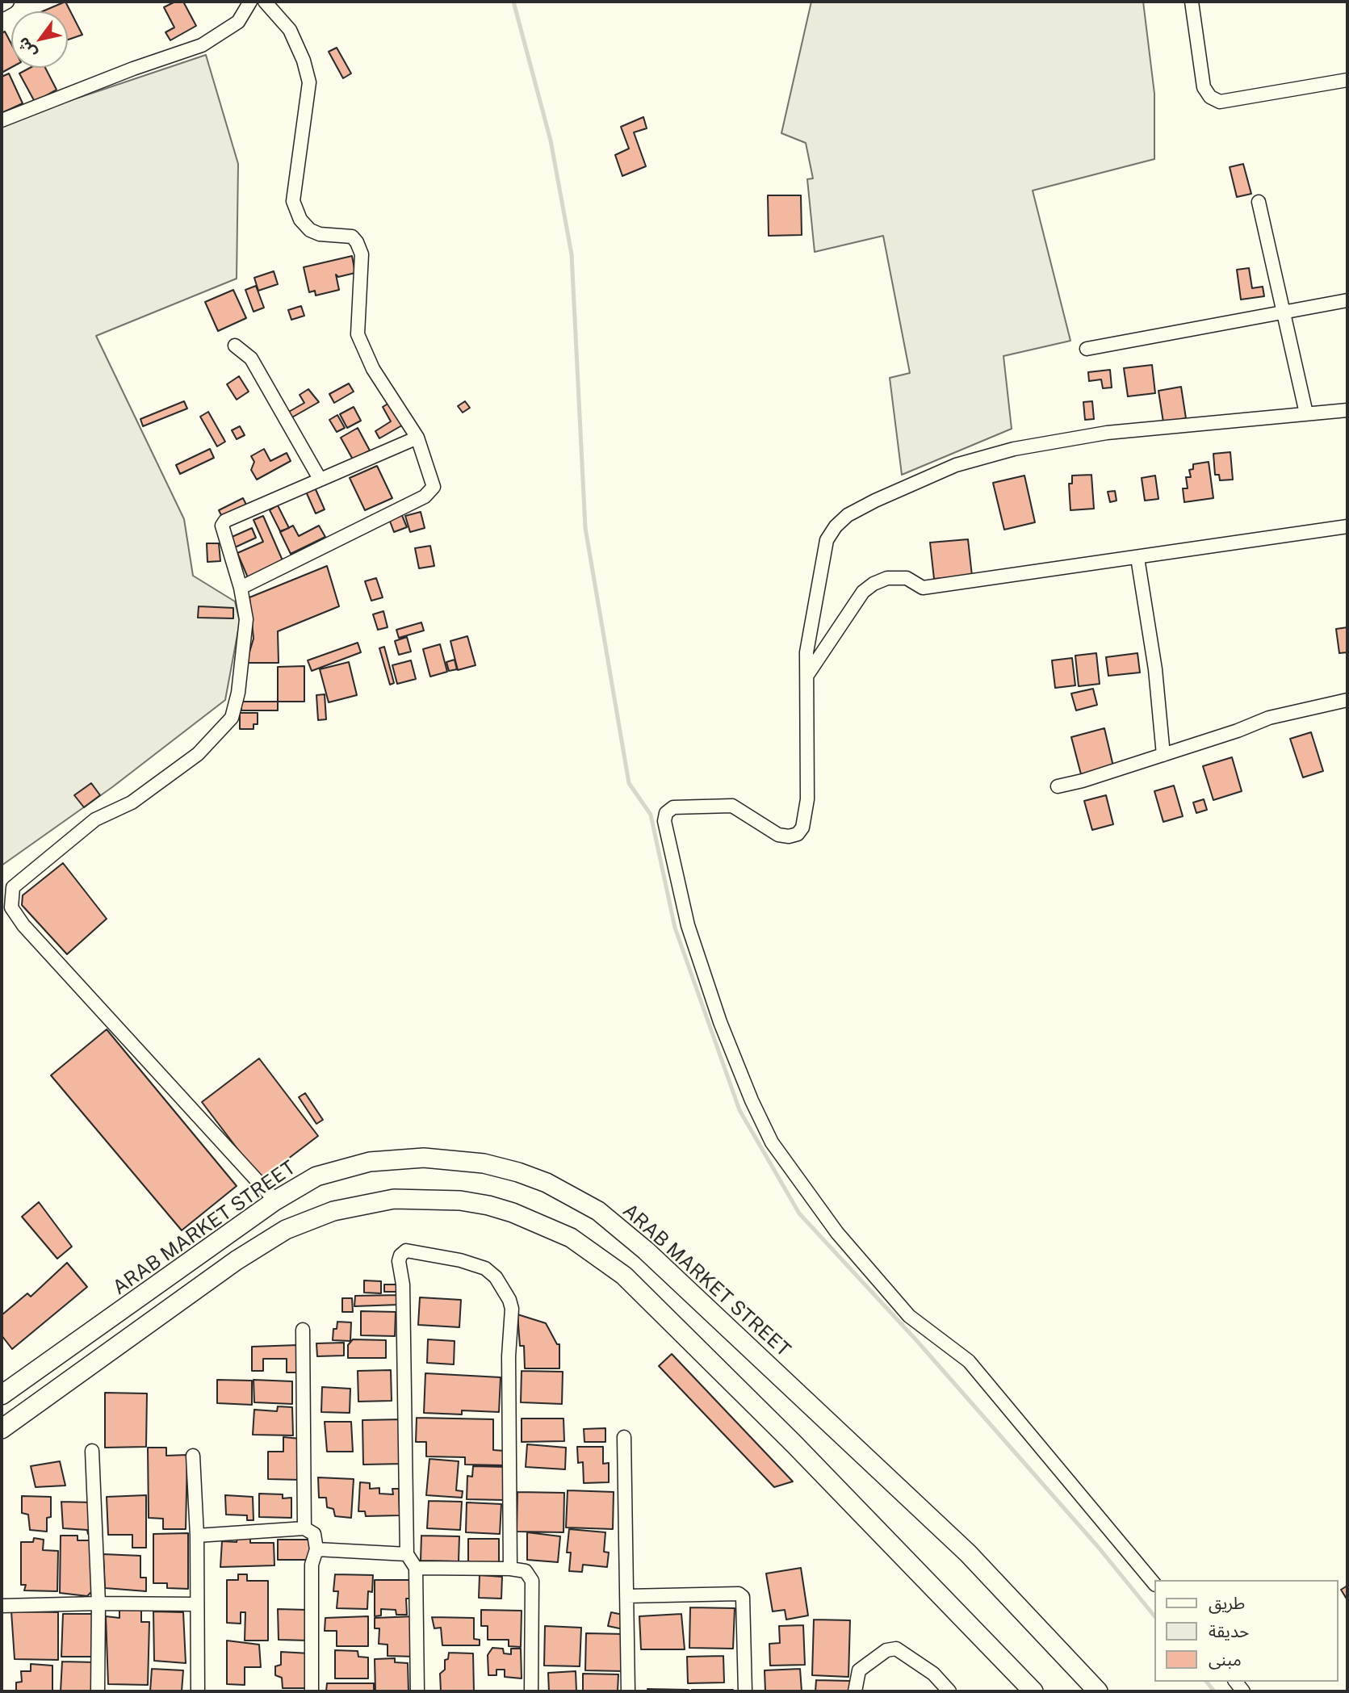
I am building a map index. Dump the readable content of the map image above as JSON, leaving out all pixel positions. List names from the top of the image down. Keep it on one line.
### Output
{"streets":{"main road":["ARAB MARKET STREET"]},"legend":["طريق","حديقة","مبنى"],"north":"bottom left"}
